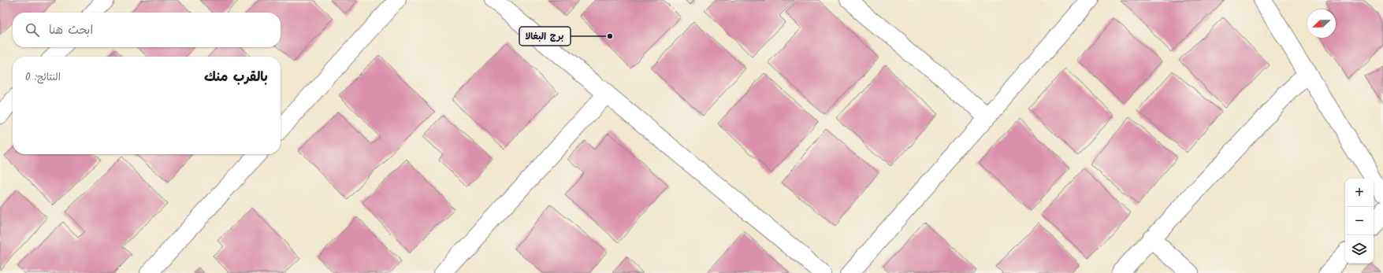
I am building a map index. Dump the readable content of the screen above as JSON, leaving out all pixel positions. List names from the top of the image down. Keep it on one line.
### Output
{"places":["برج البغالا"],"north":"left","page":{"search":"ابحث هنا","heading":["بالقرب منك","النتائج: 0"],"map_buttons":["+","−"]}}
